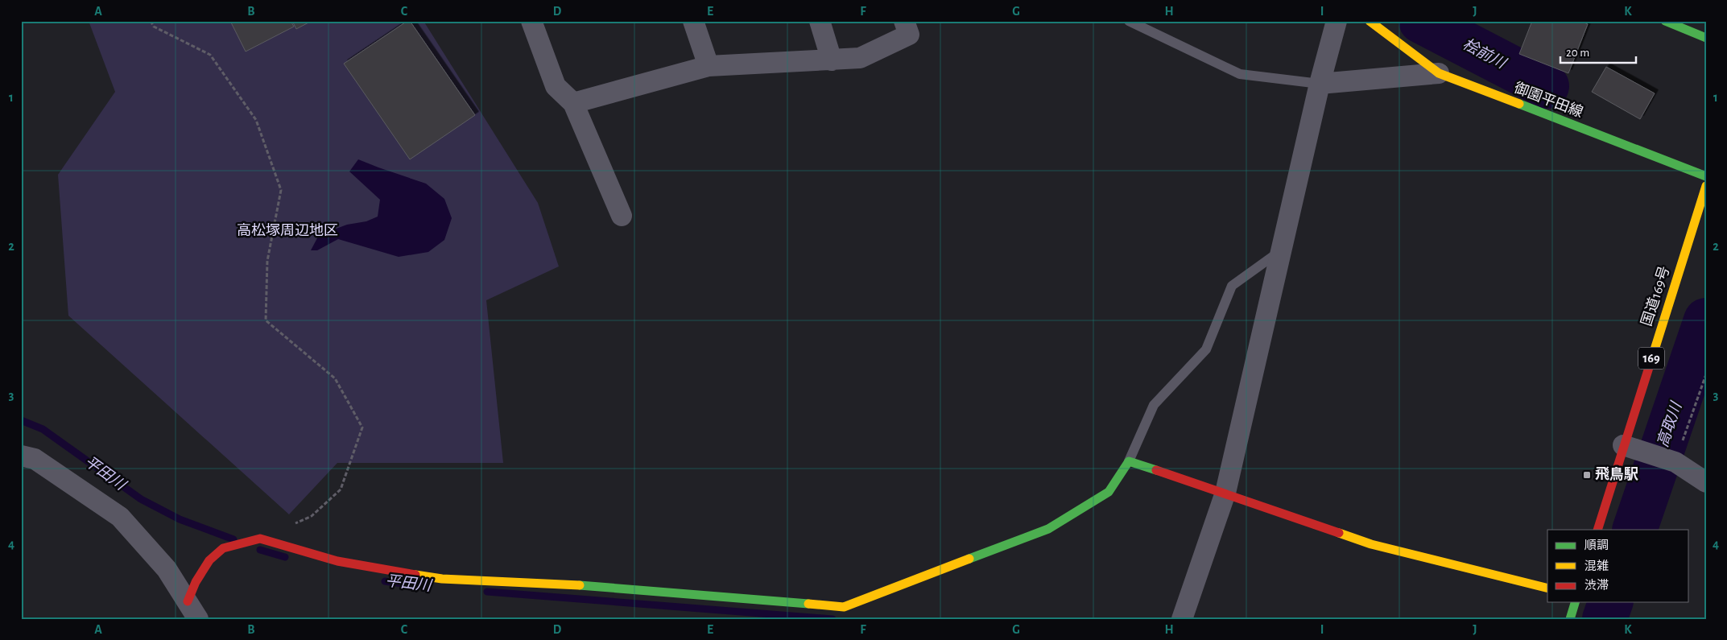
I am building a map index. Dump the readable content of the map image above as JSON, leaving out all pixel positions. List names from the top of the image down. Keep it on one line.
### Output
{"streets":{"main road":["御園平田線","国道169号","169"]},"water":["桧前川","高取川","平田川"],"parks":["高松塚周辺地区"],"places":{"transit":["飛鳥駅"]},"legend":["順調","混雑","渋滞"],"scale_bar":"20 m","grid":{"columns":["A","B","C","D","E","F","G","H","I","J","K"],"rows":["1","2","3","4"]}}
